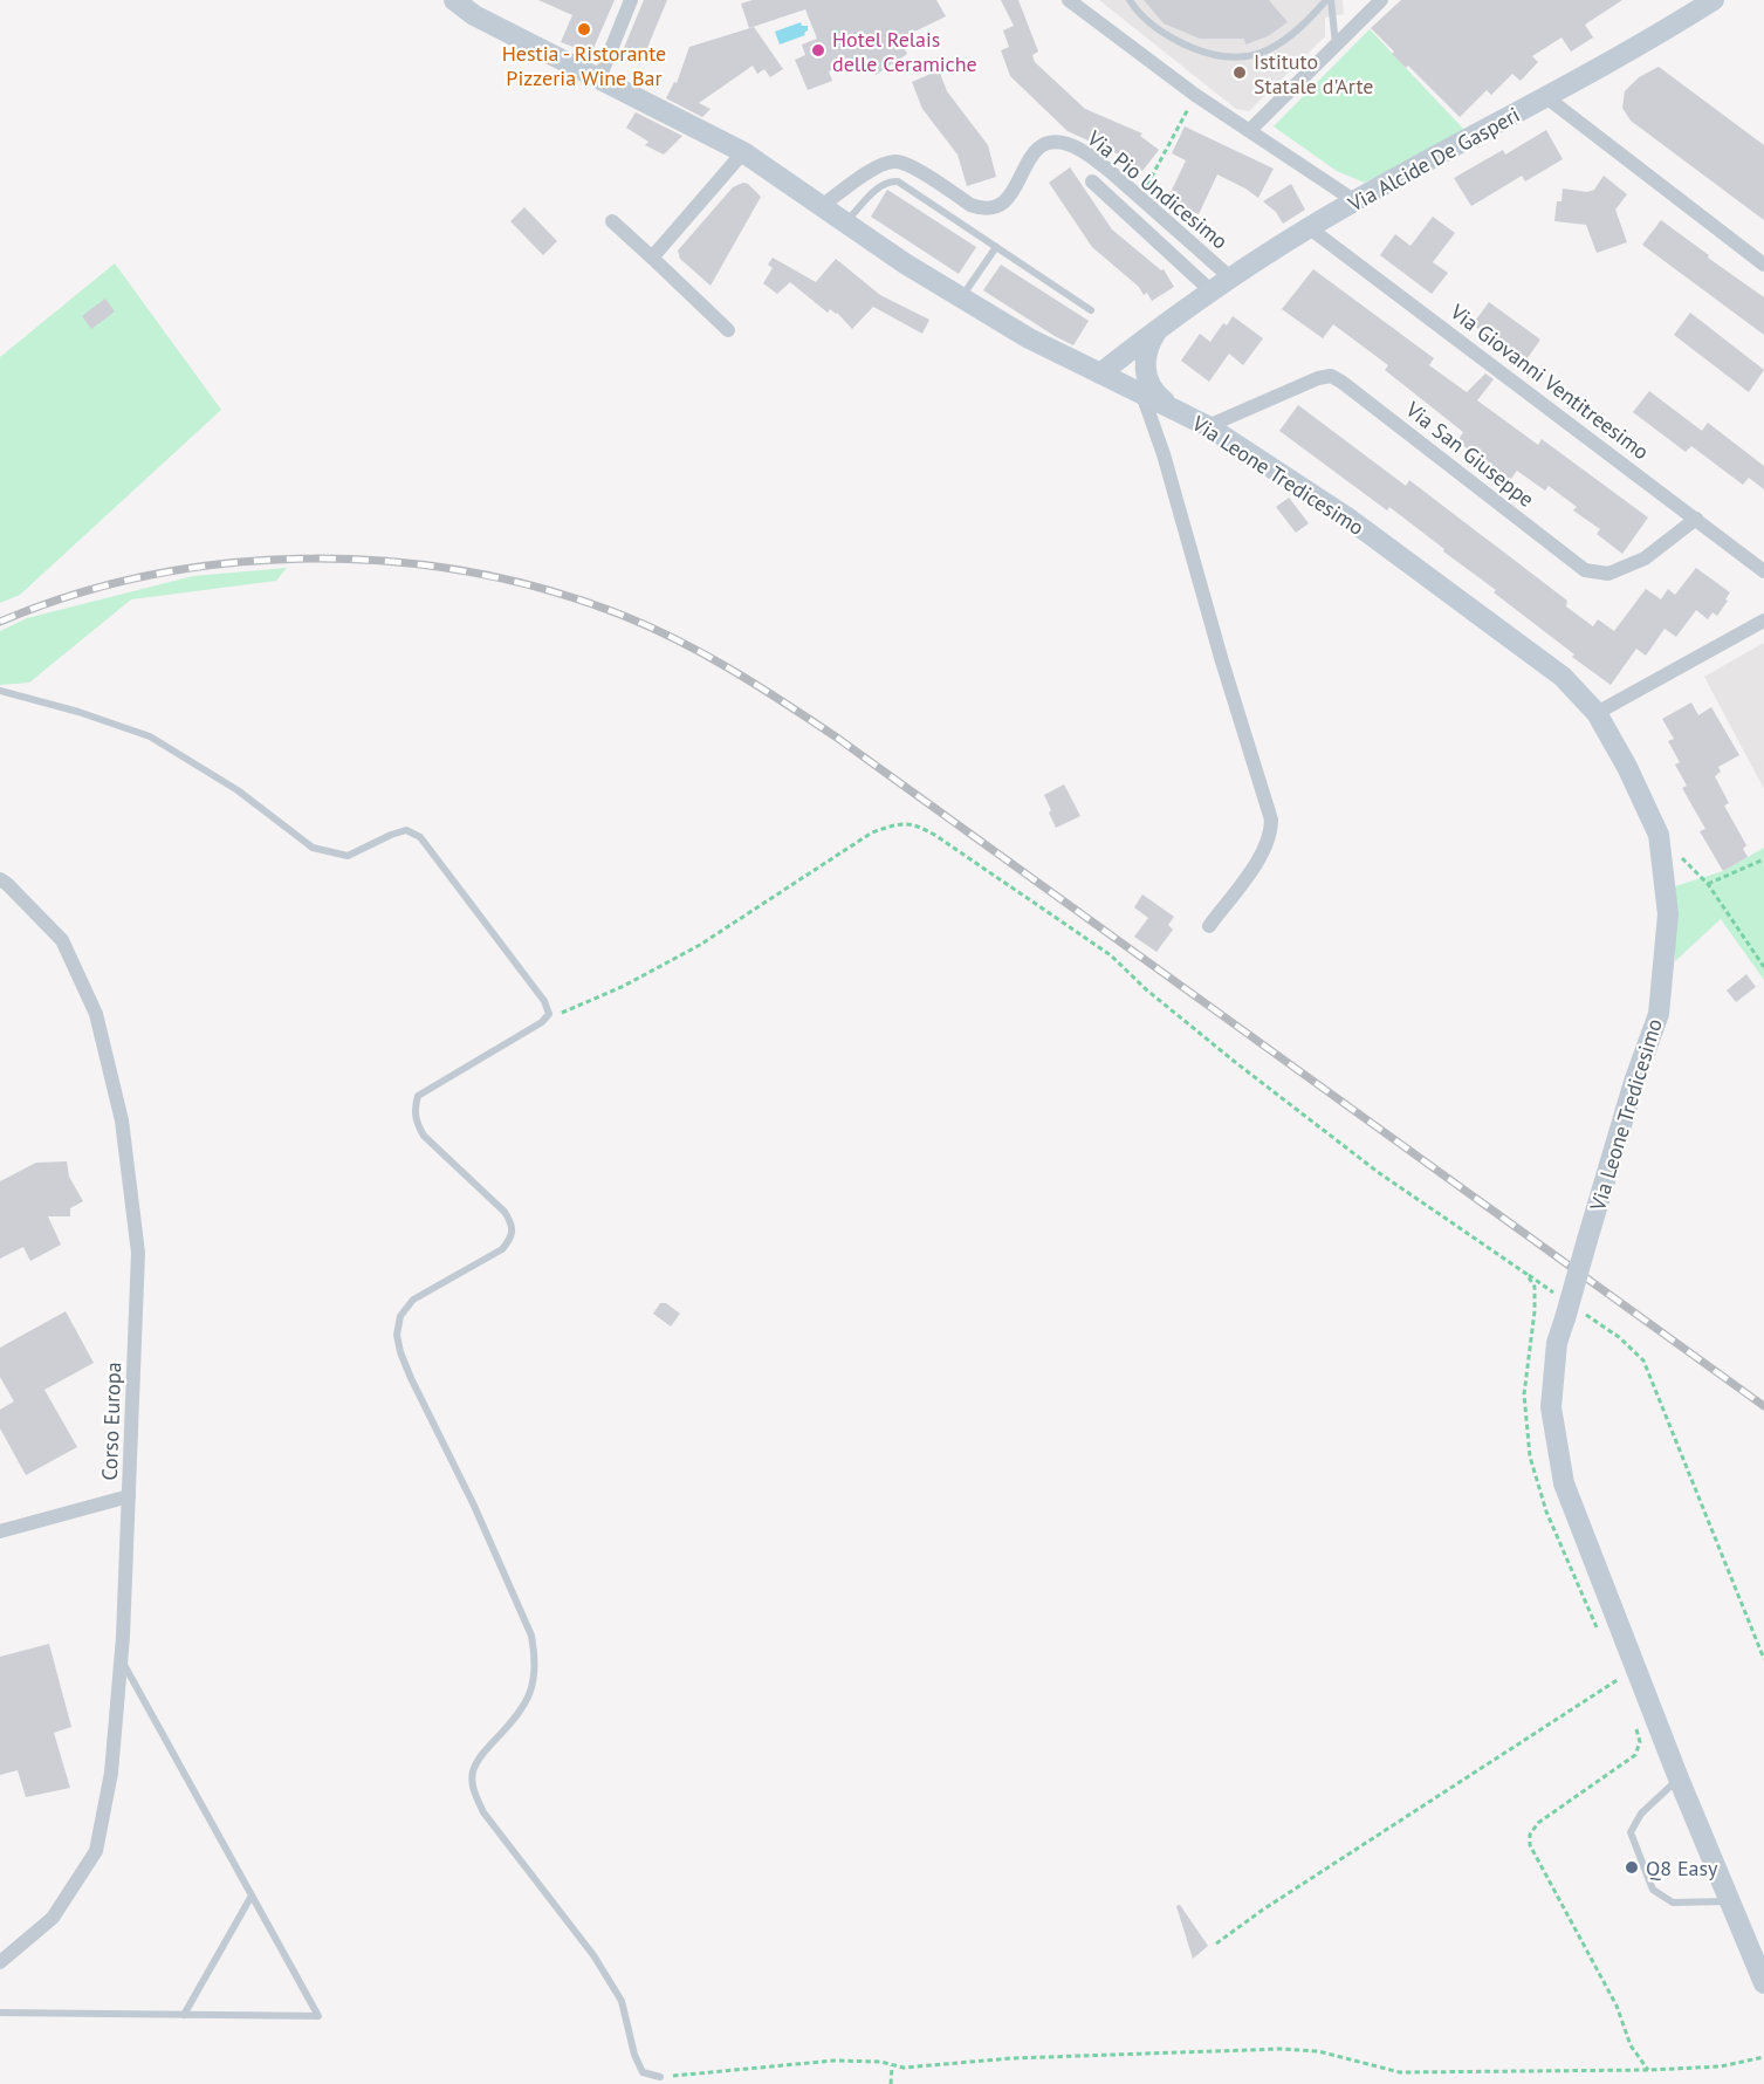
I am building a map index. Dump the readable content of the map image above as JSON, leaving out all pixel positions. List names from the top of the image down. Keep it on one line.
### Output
{"streets":{"street":["Via Alcide De Gasperi","Via Pio Undicesimo","Via Giovanni Ventitreesimo","Via San Giuseppe","Via Leone Tredicesimo","Corso Europa"]},"crossings":[["Via Alcide De Gasperi","Via Pio Undicesimo"],["Via Alcide De Gasperi","Via Giovanni Ventitreesimo"],["Via Alcide De Gasperi","Via Leone Tredicesimo"],["Via Pio Undicesimo","Via Leone Tredicesimo"],["Via Giovanni Ventitreesimo","Via San Giuseppe"],["Via San Giuseppe","Via Leone Tredicesimo"]],"places":["Hestia - Ristorante Pizzeria Wine Bar","Hotel Relais delle Ceramiche","Istituto Statale d'Arte","Q8 Easy"]}
